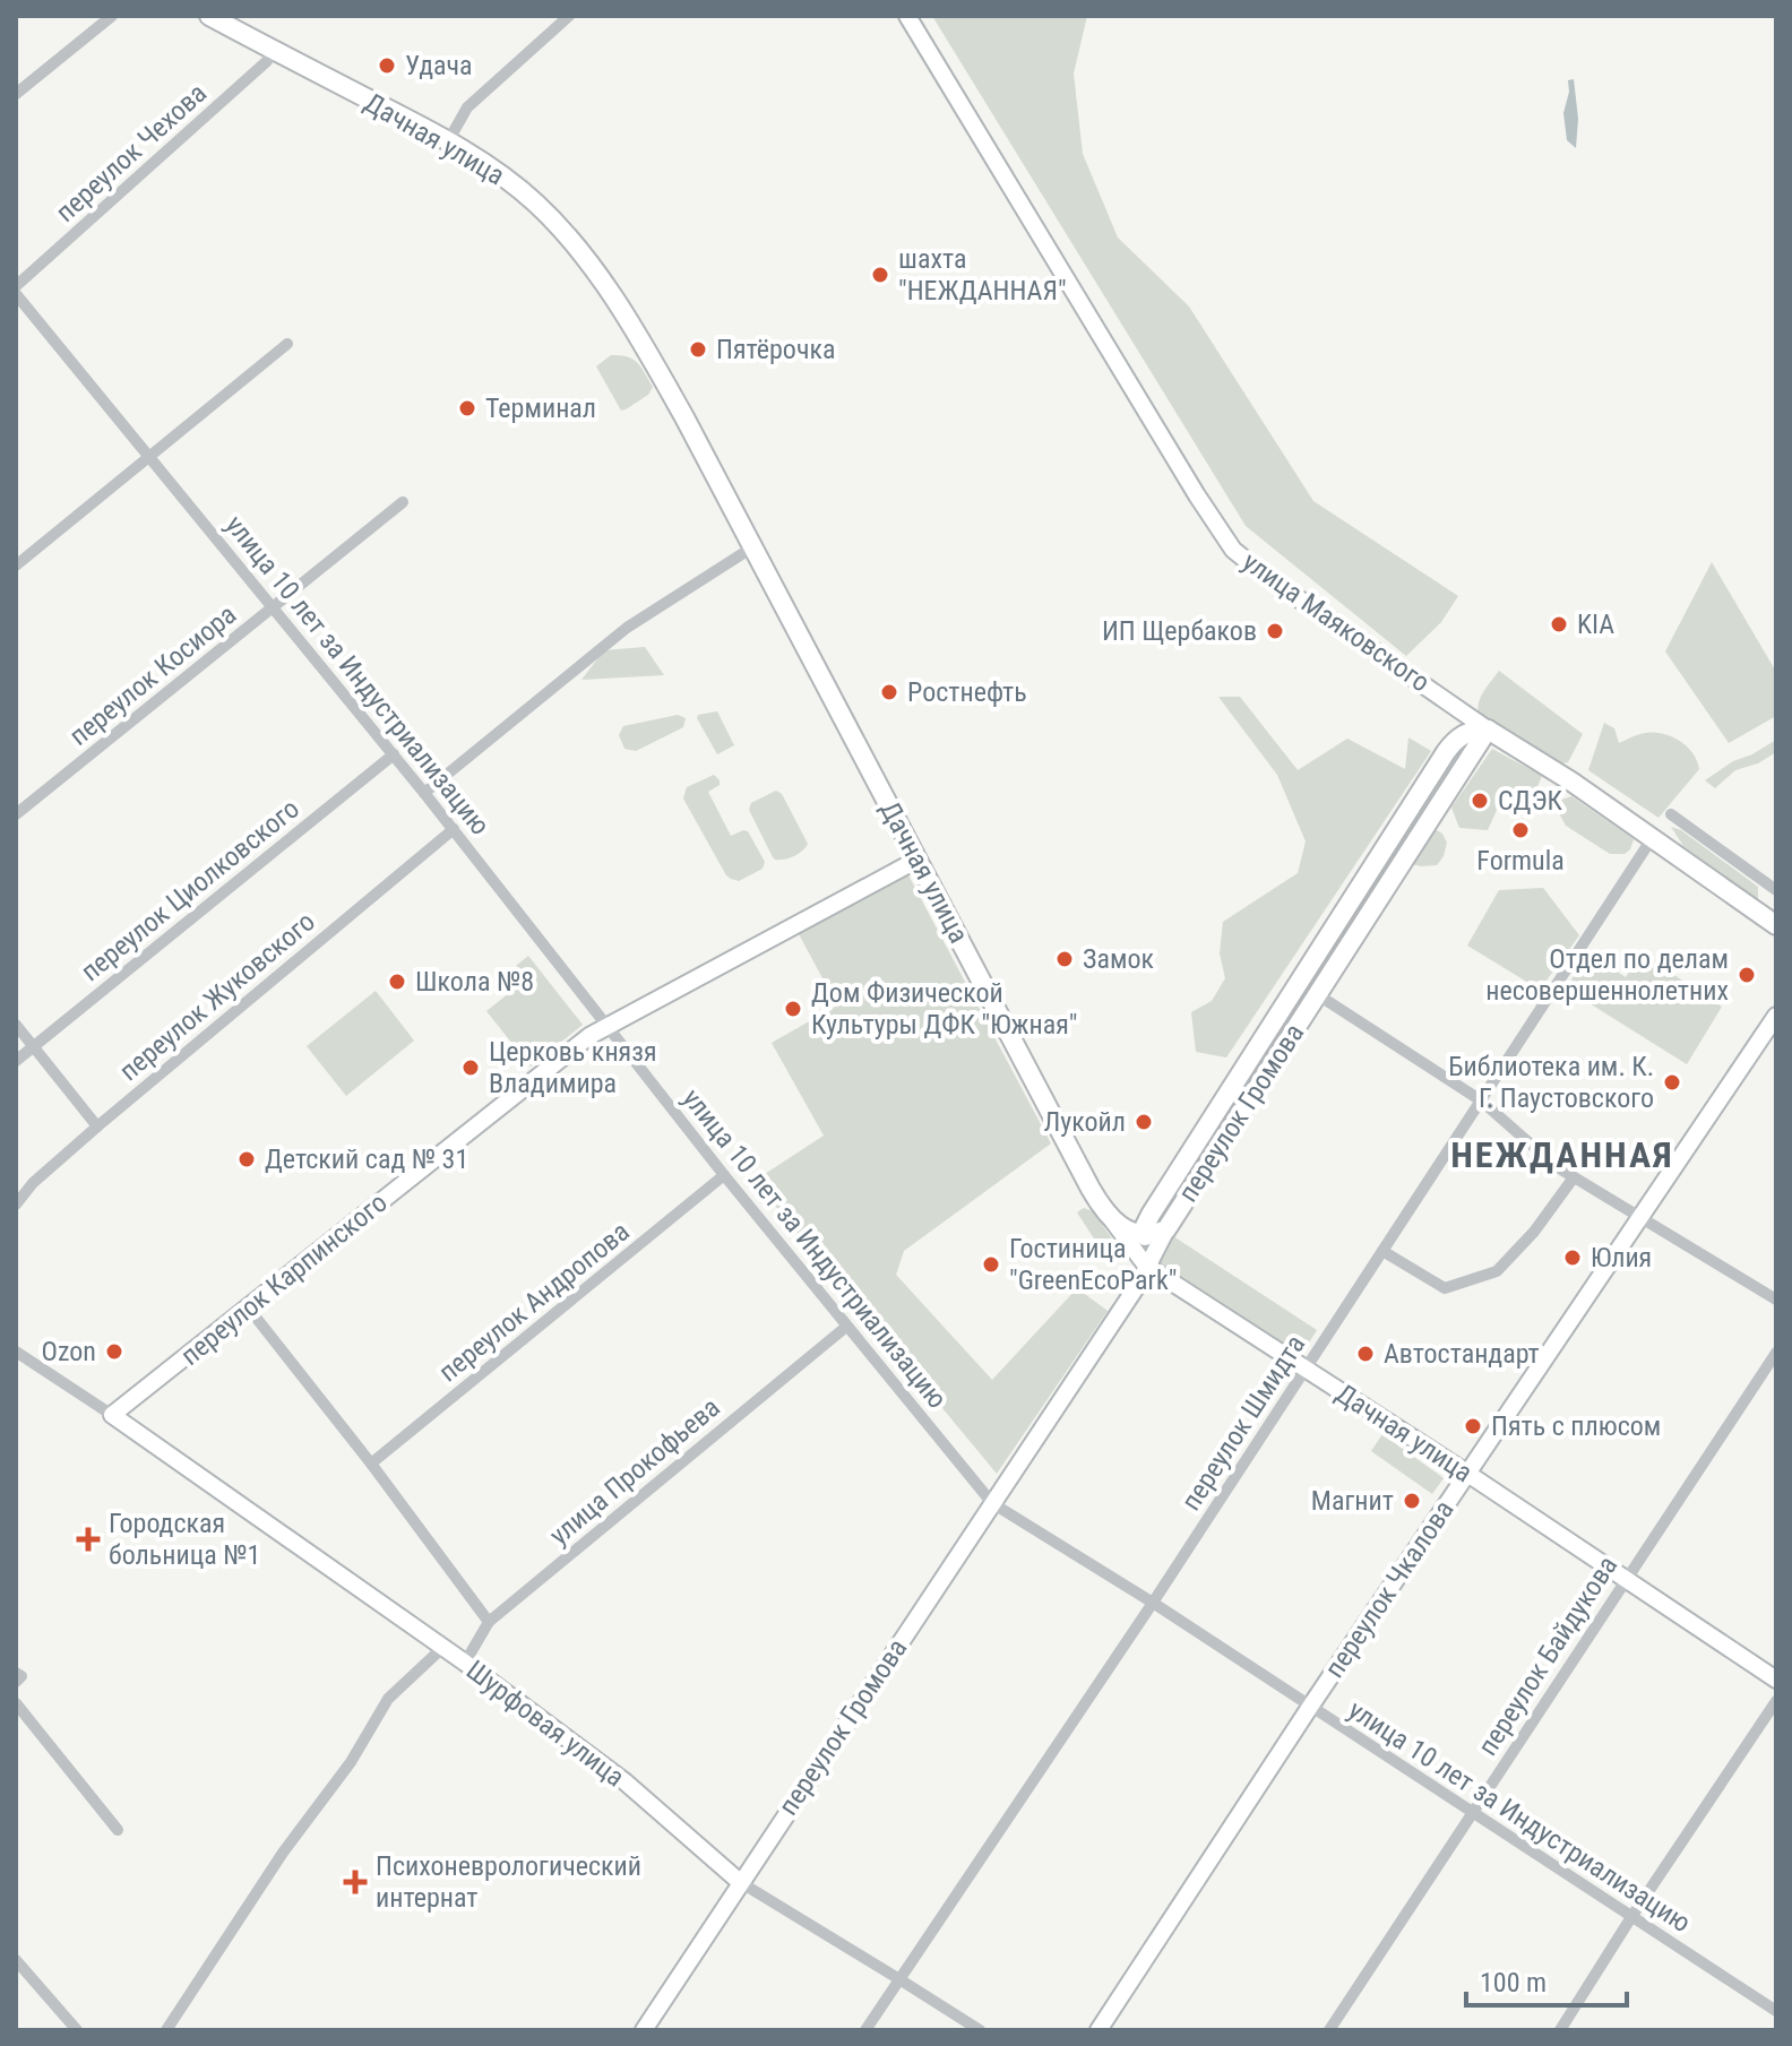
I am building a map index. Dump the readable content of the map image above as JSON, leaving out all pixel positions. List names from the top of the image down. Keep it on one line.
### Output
{"streets":{"main road":["Дачная улица","улица Маяковского","переулок Громова"],"street":["переулок Чехова","переулок Косиора","улица 10 лет за Индустриализацию","переулок Циолковского","переулок Жуковского","переулок Карпинского","переулок Андропова","переулок Шмидта","улица Прокофьева","переулок Чкалова","переулок Байдукова","Шурфовая улица"]},"crossings":[["Дачная улица","переулок Чехова"],["Дачная улица","переулок Громова"],["Дачная улица","переулок Карпинского"],["Дачная улица","переулок Шмидта"],["Дачная улица","переулок Чкалова"],["Дачная улица","переулок Байдукова"],["улица Маяковского","переулок Громова"],["улица Маяковского","переулок Шмидта"],["переулок Косиора","улица 10 лет за Индустриализацию"],["улица 10 лет за Индустриализацию","переулок Циолковского"],["улица 10 лет за Индустриализацию","переулок Жуковского"],["улица 10 лет за Индустриализацию","переулок Громова"],["улица 10 лет за Индустриализацию","переулок Карпинского"],["улица 10 лет за Индустриализацию","переулок Андропова"],["улица 10 лет за Индустриализацию","переулок Шмидта"],["улица 10 лет за Индустриализацию","улица Прокофьева"],["улица 10 лет за Индустриализацию","переулок Чкалова"],["улица 10 лет за Индустриализацию","переулок Байдукова"],["переулок Громова","Шурфовая улица"],["переулок Карпинского","Шурфовая улица"],["переулок Андропова","Шурфовая улица"],["переулок Шмидта","Шурфовая улица"],["улица Прокофьева","Шурфовая улица"]],"districts":["НЕЖДАННАЯ"],"places":{"other":["Удача","шахта \"НЕЖДАННАЯ\"","Пятёрочка","Терминал","KIA","ИП Щербаков","Ростнефть","СДЭК","Formula","Замок","Отдел по делам несовершеннолетних","Школа №8","Дом Физической Культуры ДФК \"Южная\"","Церковь князя Владимира","Библиотека им. К. Г. Паустовского","Лукойл","Детский сад № 31","Юлия","Гостиница \"GreenEcoPark\"","Ozon","Автостандарт","Пять с плюсом","Магнит"],"health":["Городская больница №1","Психоневрологический интернат"]},"scale_bar":"100 m"}
